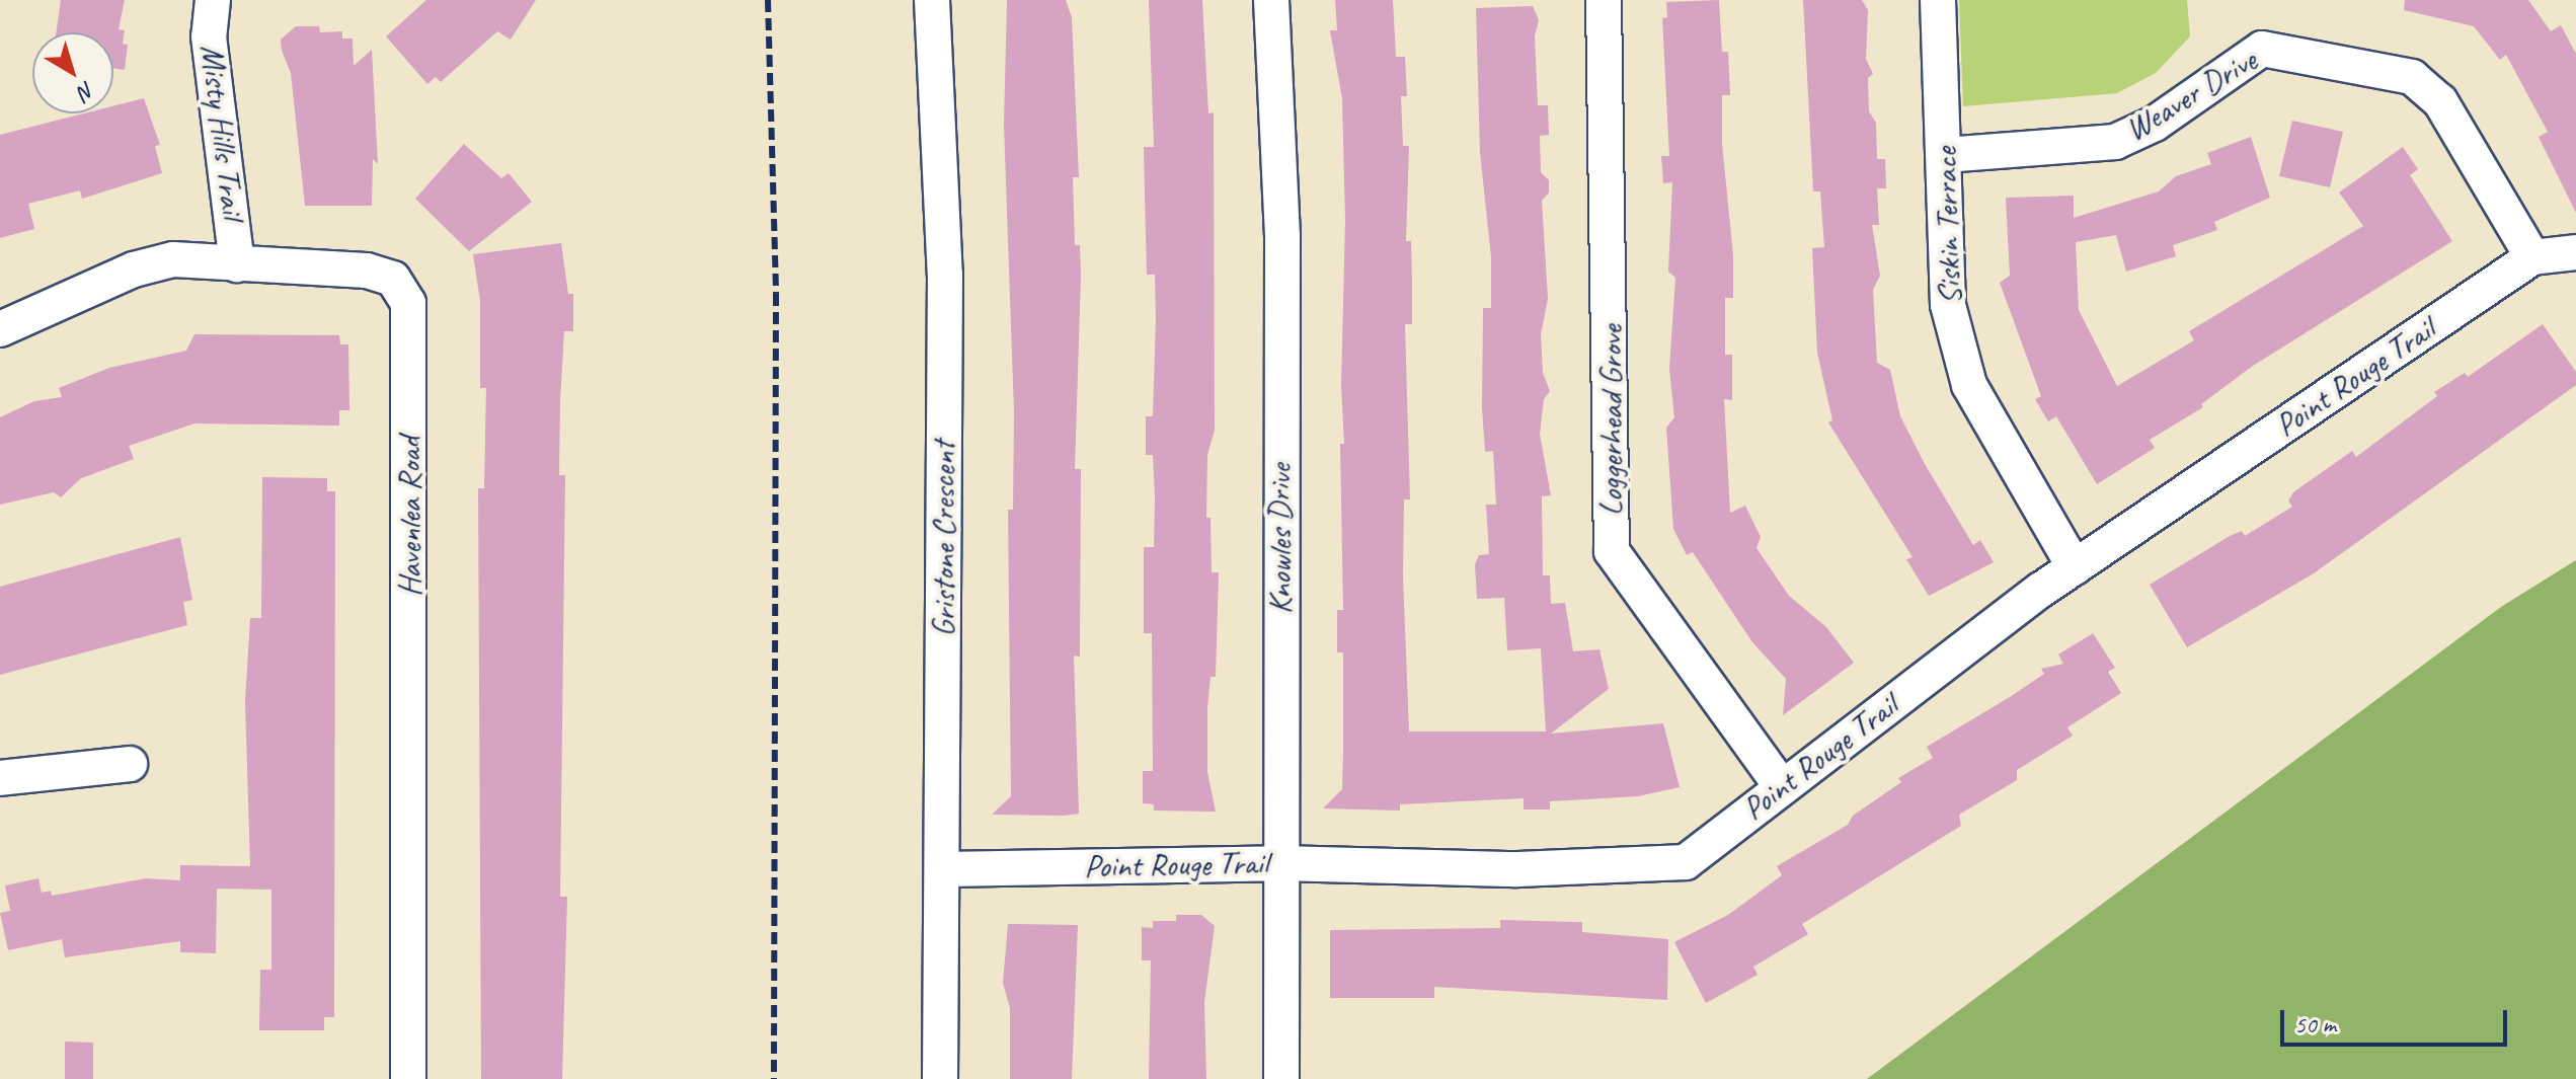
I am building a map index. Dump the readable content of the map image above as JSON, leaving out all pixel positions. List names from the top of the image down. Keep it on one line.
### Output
{"streets":{"street":["Weaver Drive","Misty Hills Trail","Siskin Terrace","Point Rouge Trail","Loggerhead Grove","Havenlea Road","Gristone Crescent","Knowles Drive"]},"crossings":[["Weaver Drive","Siskin Terrace"],["Weaver Drive","Point Rouge Trail"],["Misty Hills Trail","Havenlea Road"],["Siskin Terrace","Point Rouge Trail"],["Point Rouge Trail","Loggerhead Grove"],["Point Rouge Trail","Gristone Crescent"],["Point Rouge Trail","Knowles Drive"]],"scale_bar":"50 m","north":"bottom right"}
